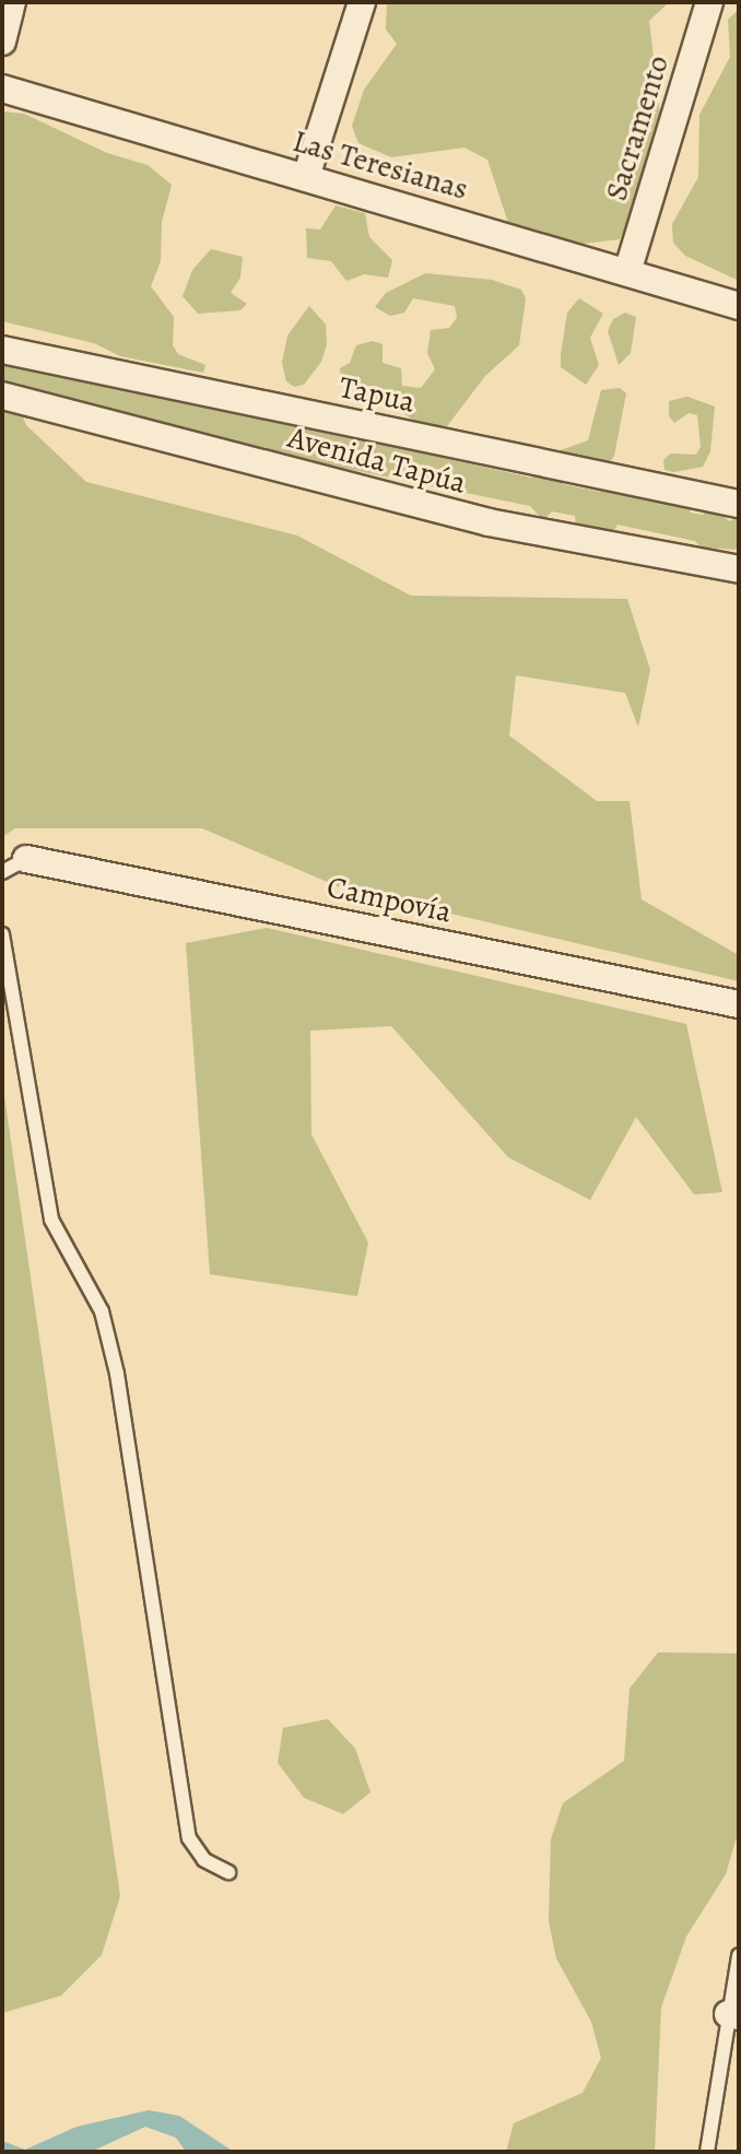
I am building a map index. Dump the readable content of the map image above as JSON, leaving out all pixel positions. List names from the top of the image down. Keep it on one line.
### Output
{"streets":{"street":["Sacramento","Las Teresianas","Tapua","Avenida Tapúa","Campovía"]},"crossings":[["Sacramento","Las Teresianas"]]}
